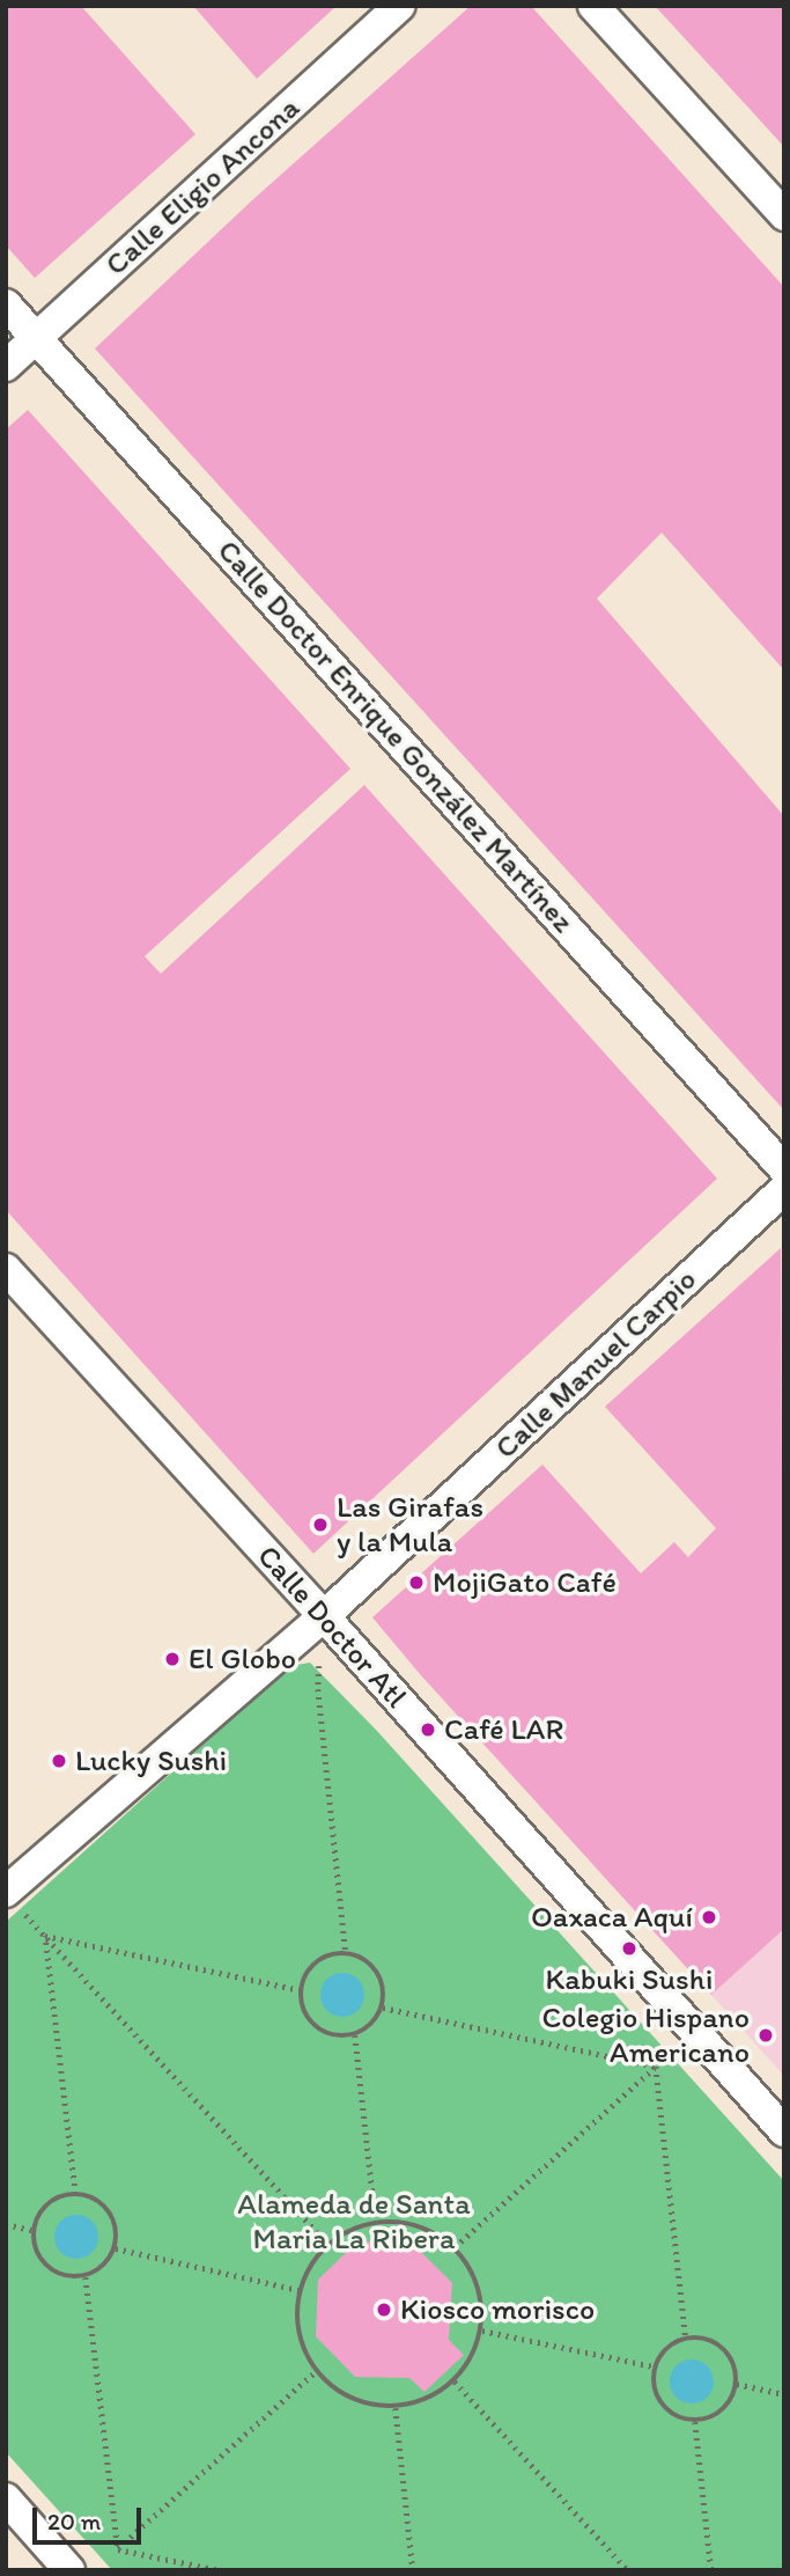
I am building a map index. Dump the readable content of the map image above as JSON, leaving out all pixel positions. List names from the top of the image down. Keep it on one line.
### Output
{"streets":{"street":["Calle Eligio Ancona","Calle Doctor Enrique González Martínez","Calle Manuel Carpio","Calle Doctor Atl"]},"crossings":[["Calle Eligio Ancona","Calle Doctor Enrique González Martínez"],["Calle Manuel Carpio","Calle Doctor Atl"]],"parks":["Alameda de Santa Maria La Ribera"],"places":["Las Girafas y la Mula","MojiGato Café","El Globo","Café LAR","Lucky Sushi","Oaxaca Aquí","Kabuki Sushi","Colegio Hispano Americano","Kiosco morisco"],"scale_bar":"20 m"}
